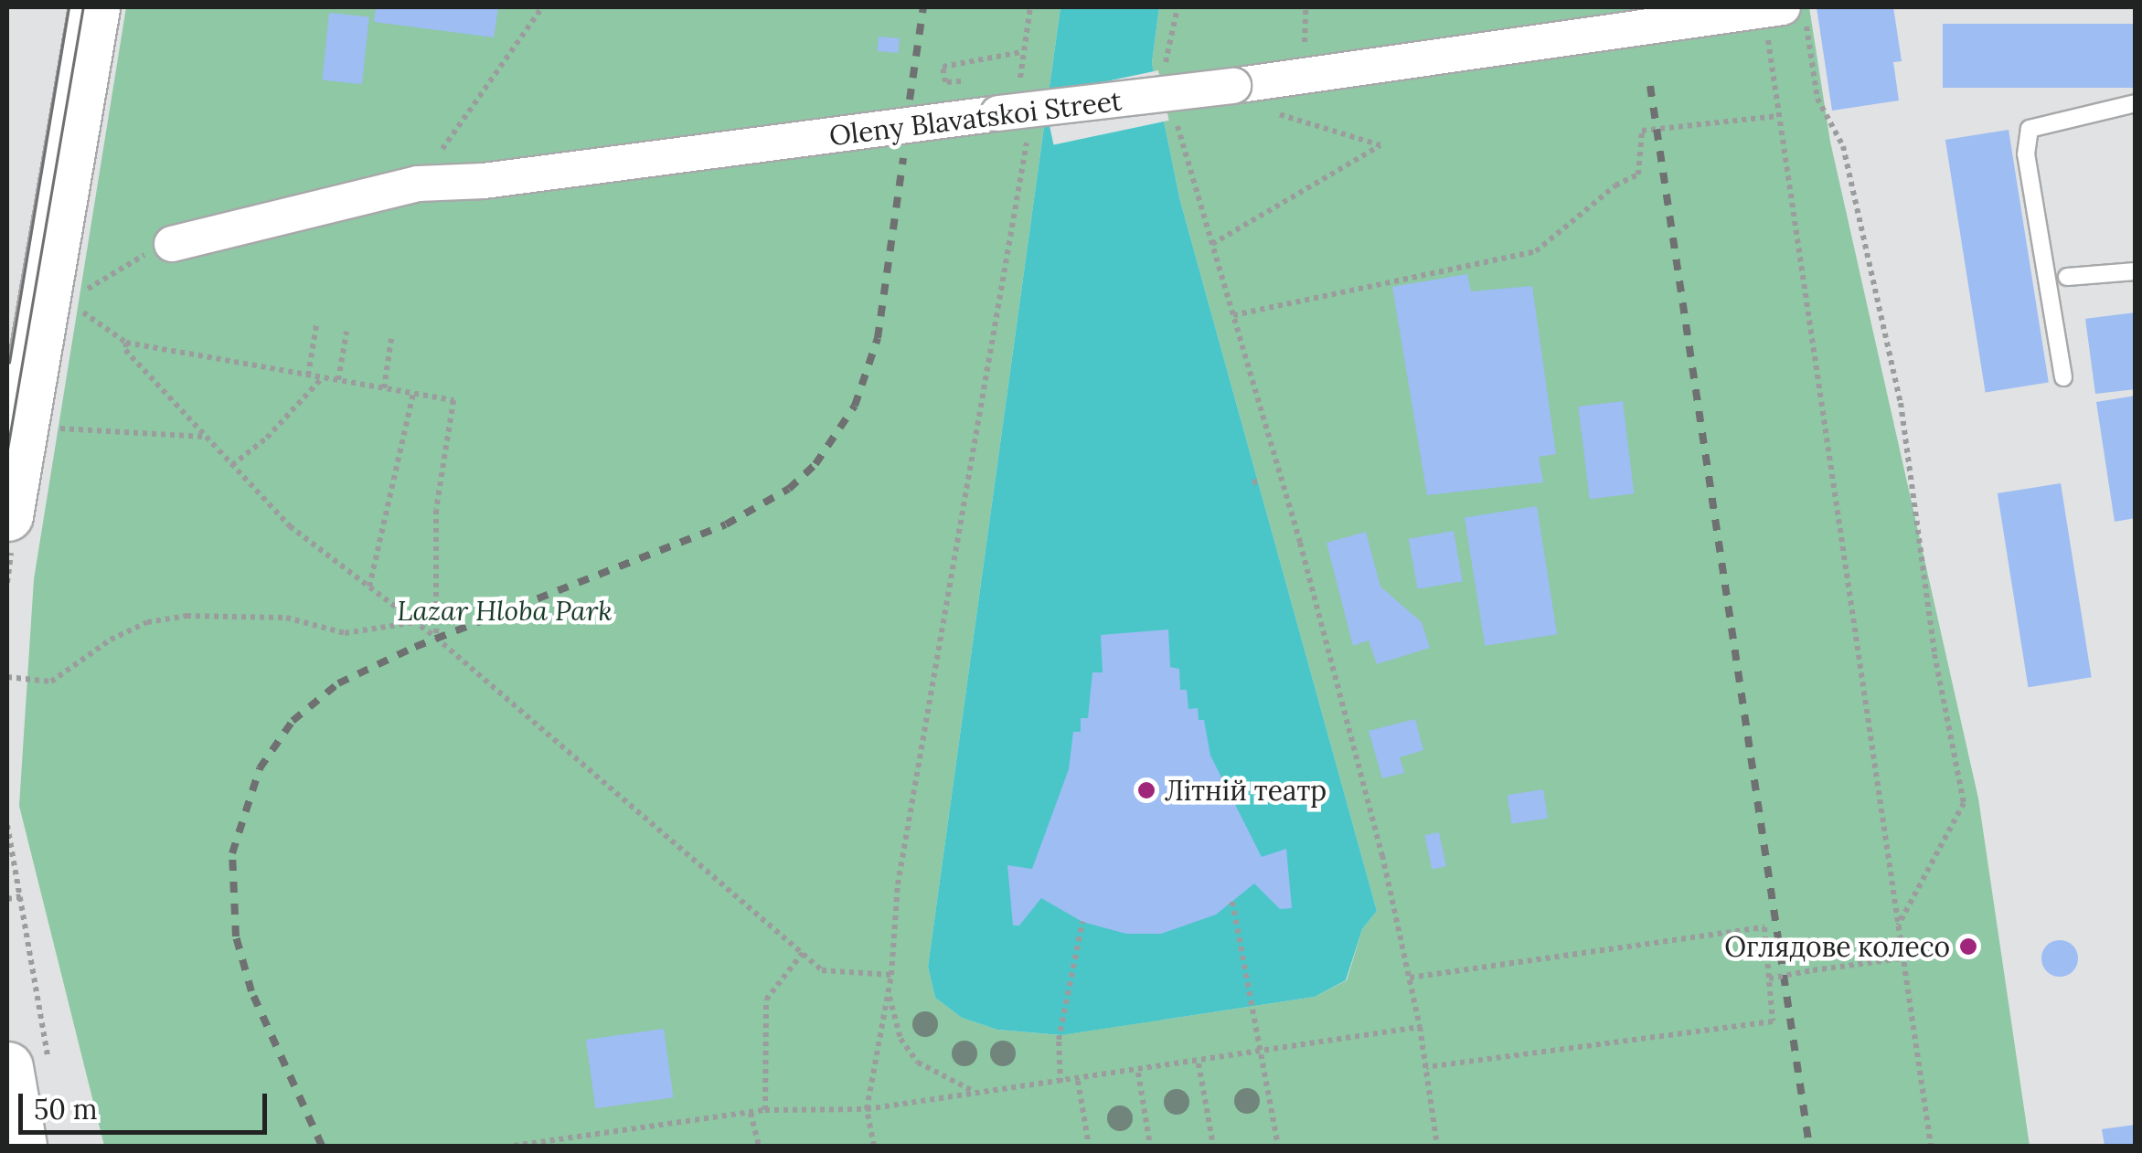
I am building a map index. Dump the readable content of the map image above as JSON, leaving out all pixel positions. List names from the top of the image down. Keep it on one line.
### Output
{"streets":{"street":["Oleny Blavatskoi Street"]},"parks":["Lazar Hloba Park"],"places":["Літній театр","Оглядове колесо"],"scale_bar":"50 m"}
